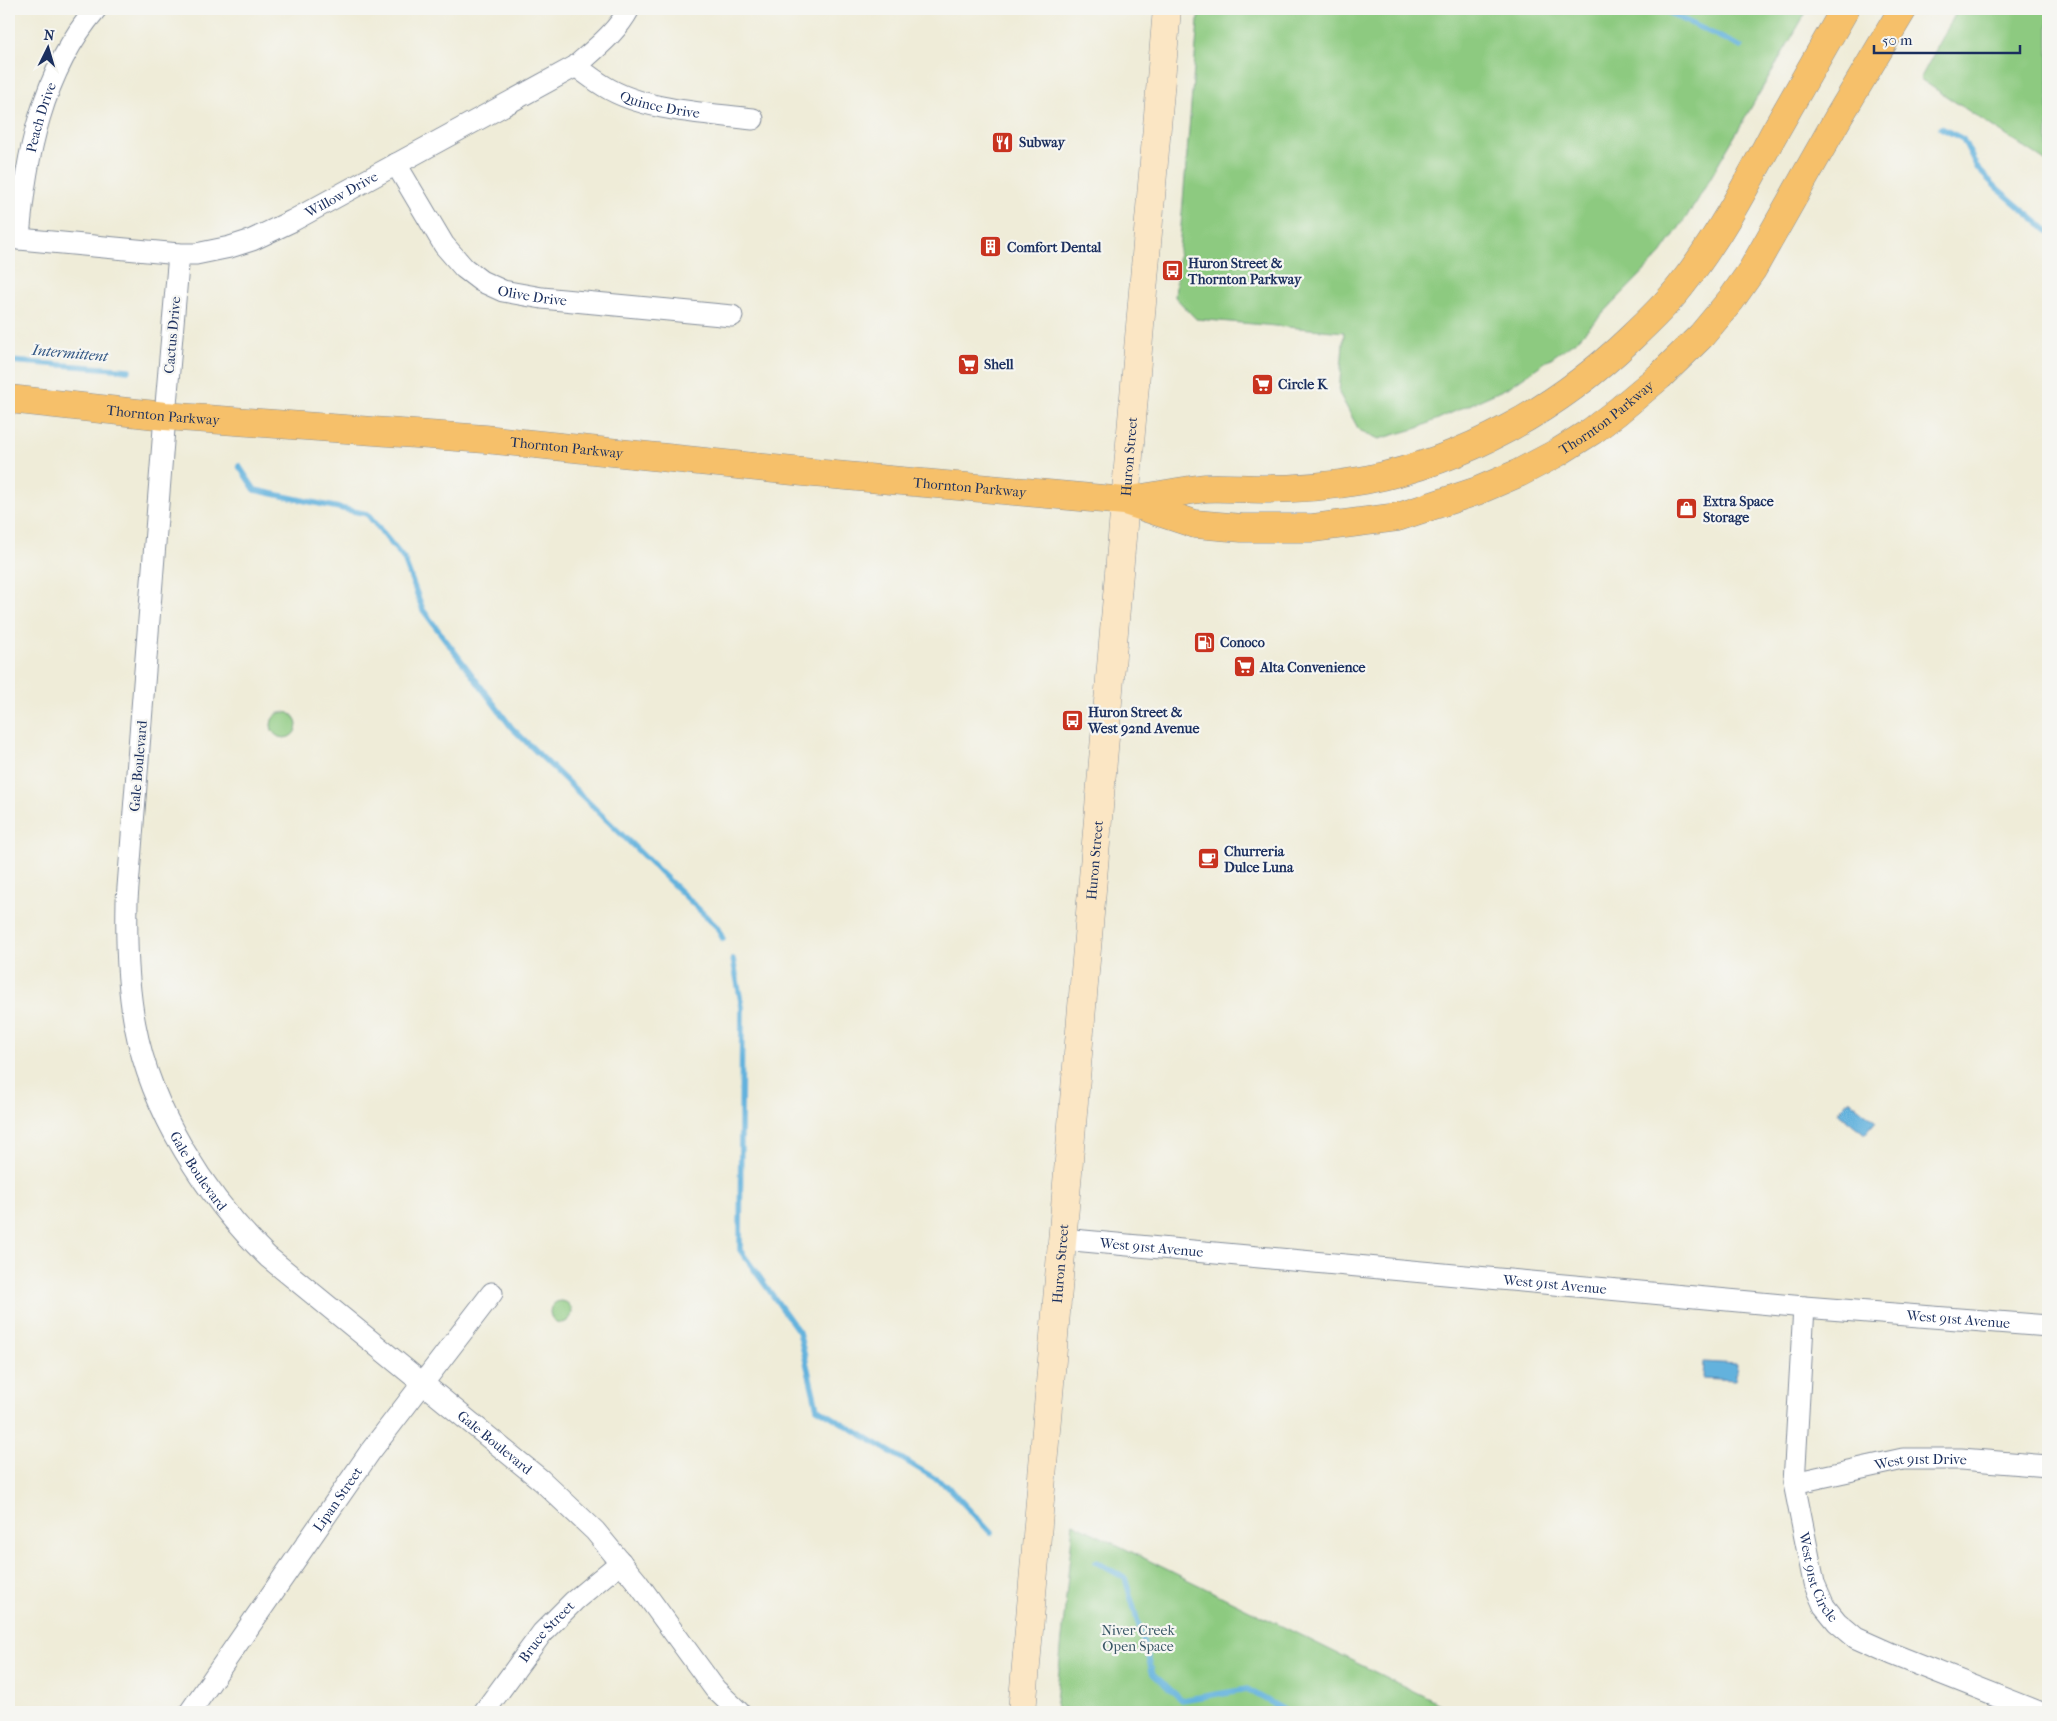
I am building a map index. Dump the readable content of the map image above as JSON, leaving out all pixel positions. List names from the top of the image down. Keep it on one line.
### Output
{"streets":{"main road":["Thornton Parkway","Huron Street"],"street":["Quince Drive","Peach Drive","Willow Drive","Olive Drive","Cactus Drive","Gale Boulevard","West 91st Avenue","West 91st Drive","Lipan Street","West 91st Circle","Bruce Street"]},"crossings":[["Quince Drive","Willow Drive"],["Peach Drive","Willow Drive"],["Willow Drive","Olive Drive"],["Willow Drive","Cactus Drive"],["Cactus Drive","Thornton Parkway"],["Cactus Drive","Gale Boulevard"],["Thornton Parkway","Huron Street"],["Thornton Parkway","Gale Boulevard"],["Huron Street","West 91st Avenue"],["Gale Boulevard","Lipan Street"],["Gale Boulevard","Bruce Street"],["West 91st Avenue","West 91st Circle"],["West 91st Drive","West 91st Circle"]],"water":["Intermittent"],"parks":["Niver Creek Open Space"],"places":{"restaurant":["Subway"],"building":["Comfort Dental"],"bus stop":["Huron Street & Thornton Parkway","Huron Street & West 92nd Avenue"],"supermarket":["Shell","Circle K","Alta Convenience"],"shop":["Extra Space Storage"],"fuel station":["Conoco"],"cafe":["Churreria Dulce Luna"]},"scale_bar":"50 m","north":"top"}
